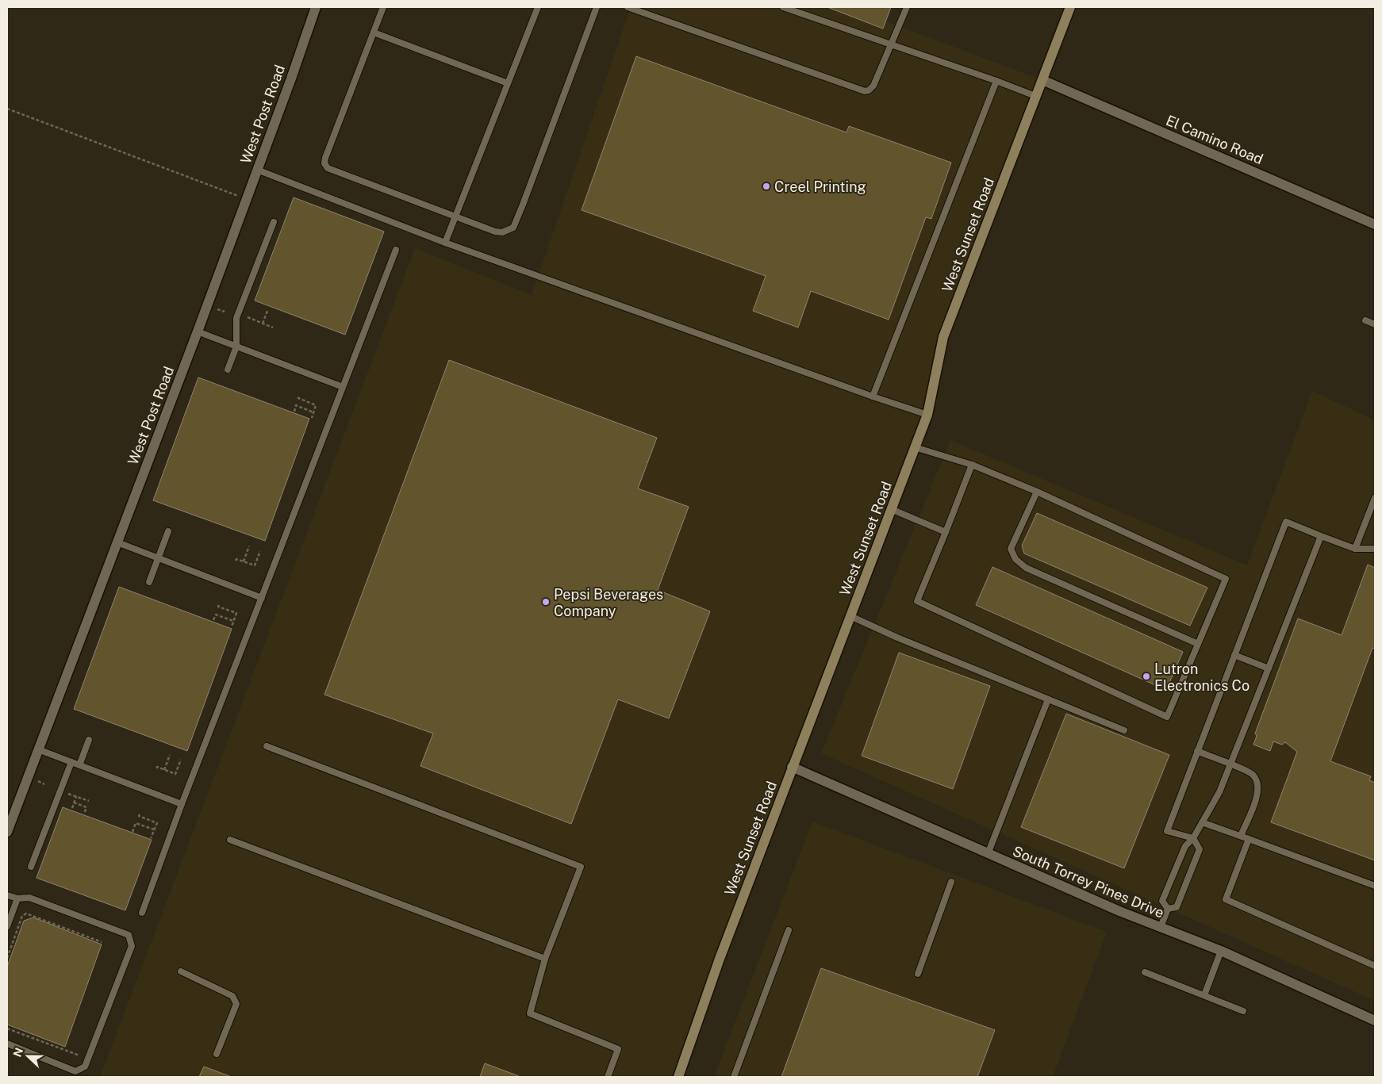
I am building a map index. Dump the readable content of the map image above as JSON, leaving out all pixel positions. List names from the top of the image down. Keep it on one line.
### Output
{"streets":{"main road":["West Sunset Road"],"street":["West Post Road","El Camino Road","South Torrey Pines Drive"]},"crossings":[["El Camino Road","West Sunset Road"],["West Sunset Road","South Torrey Pines Drive"]],"places":["Creel Printing","Pepsi Beverages Company","Lutron Electronics Co"],"north":"left"}
